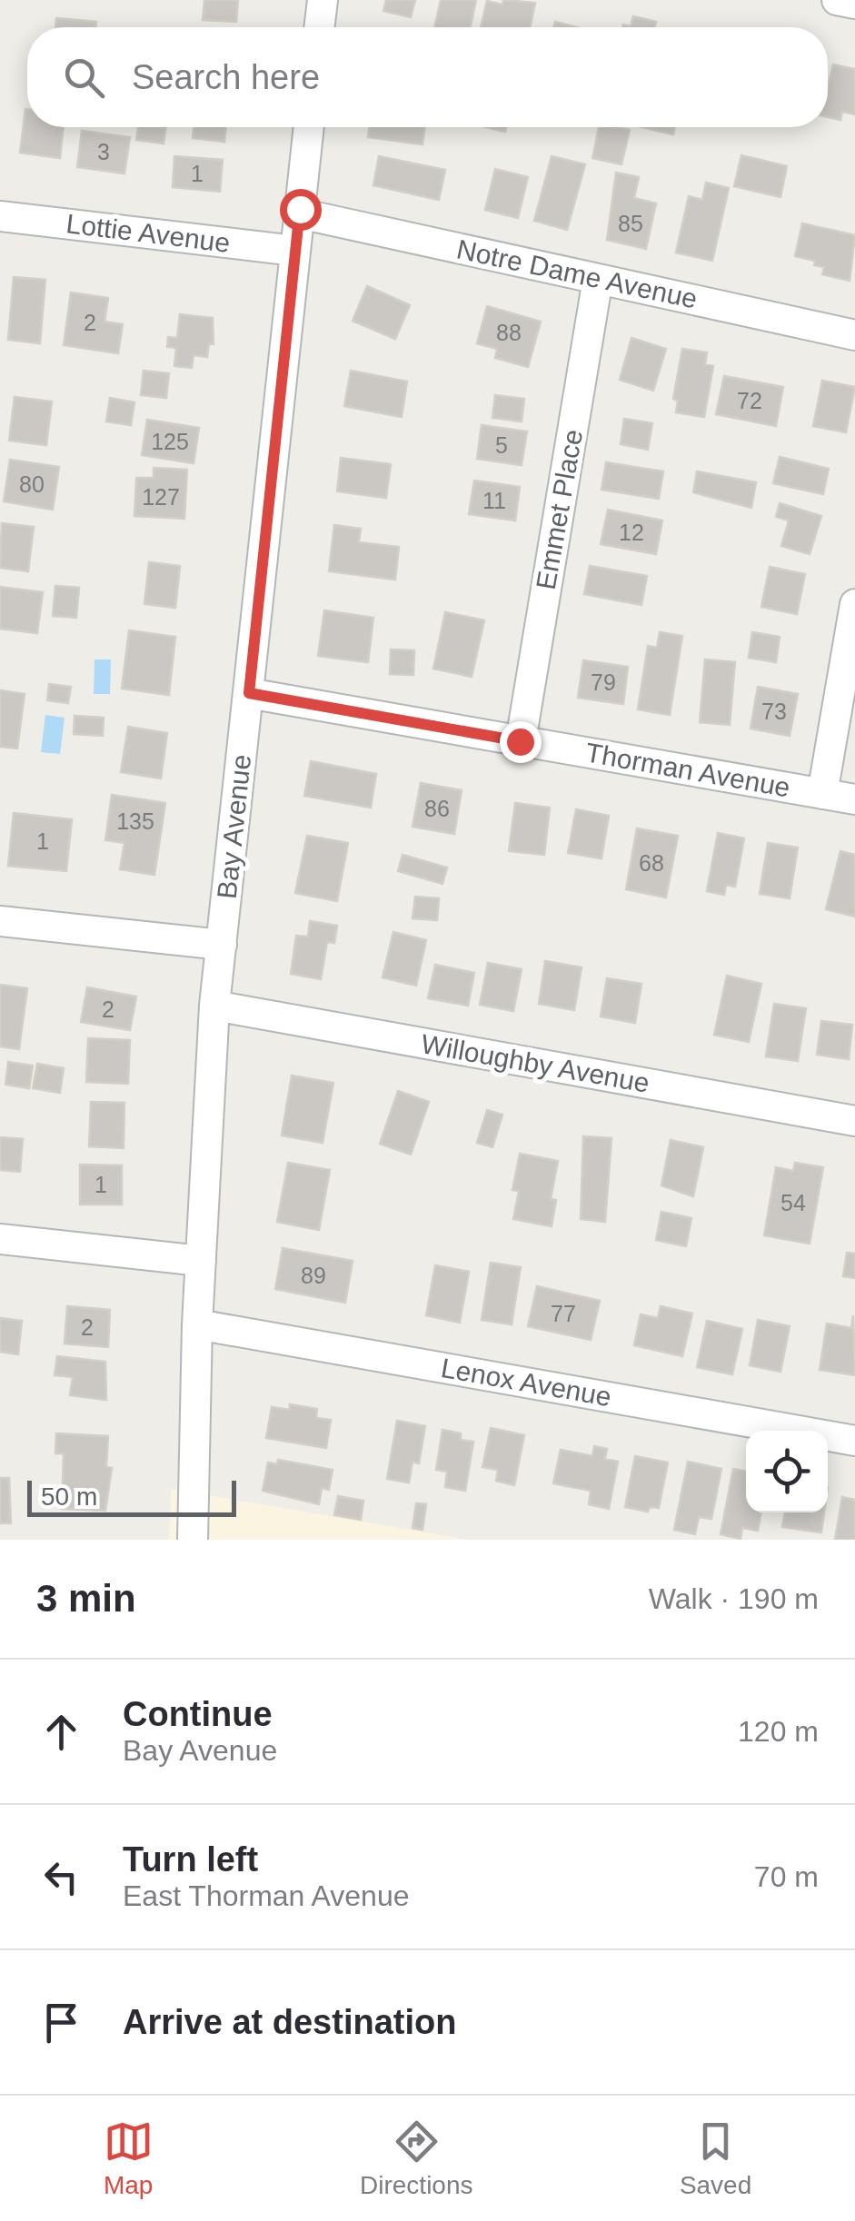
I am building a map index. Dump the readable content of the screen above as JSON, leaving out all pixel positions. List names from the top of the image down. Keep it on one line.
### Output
{"streets":{"street":["Lottie Avenue","Notre Dame Avenue","Emmet Place","Thorman Avenue","Bay Avenue","Willoughby Avenue","Lenox Avenue"]},"crossings":[["Lottie Avenue","Bay Avenue"],["Notre Dame Avenue","Emmet Place"],["Notre Dame Avenue","Bay Avenue"],["Emmet Place","Thorman Avenue"],["Thorman Avenue","Bay Avenue"],["Bay Avenue","Willoughby Avenue"],["Bay Avenue","Lenox Avenue"]],"house_numbers":["3","1","85","2","88","72","125","5","80","127","11","12","79","73","86","135","1","68","2","1","54","89","77","2"],"scale_bar":"50 m","page":{"search":"Search here","scale":"50 m","heading":["3 min","Walk · 190 m"],"list":[["Continue","Bay Avenue","120 m"],["Turn left","East Thorman Avenue","70 m"],"Arrive at destination"],"nav":["Map","Directions","Saved"]}}
